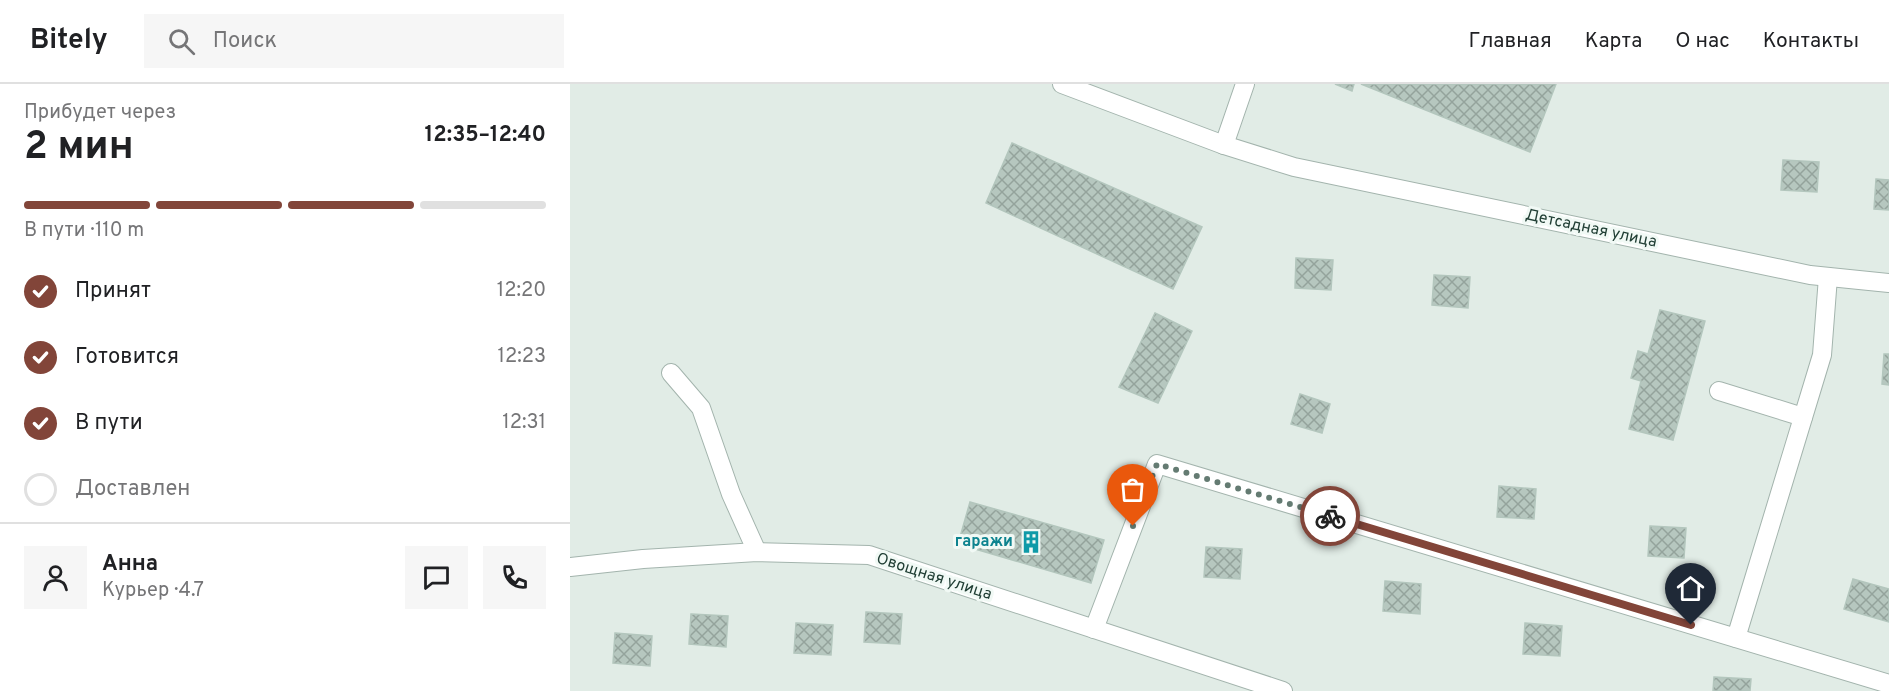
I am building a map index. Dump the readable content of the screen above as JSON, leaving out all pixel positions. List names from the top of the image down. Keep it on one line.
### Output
{"streets":{"street":["Детсадная улица","Овощная улица"]},"places":{"building":["гаражи"]},"page":{"header":"Bitely","search":"Поиск","nav":["Главная","Карта","О нас","Контакты"],"heading":["2 мин","Прибудет через","12:35–12:40"],"panel":["Анна","Курьер · 4.7"],"bar":"В пути · 110 m","list":[["Принят","12:20"],["Готовится","12:23"],["В пути","12:31"],"Доставлен"]}}
